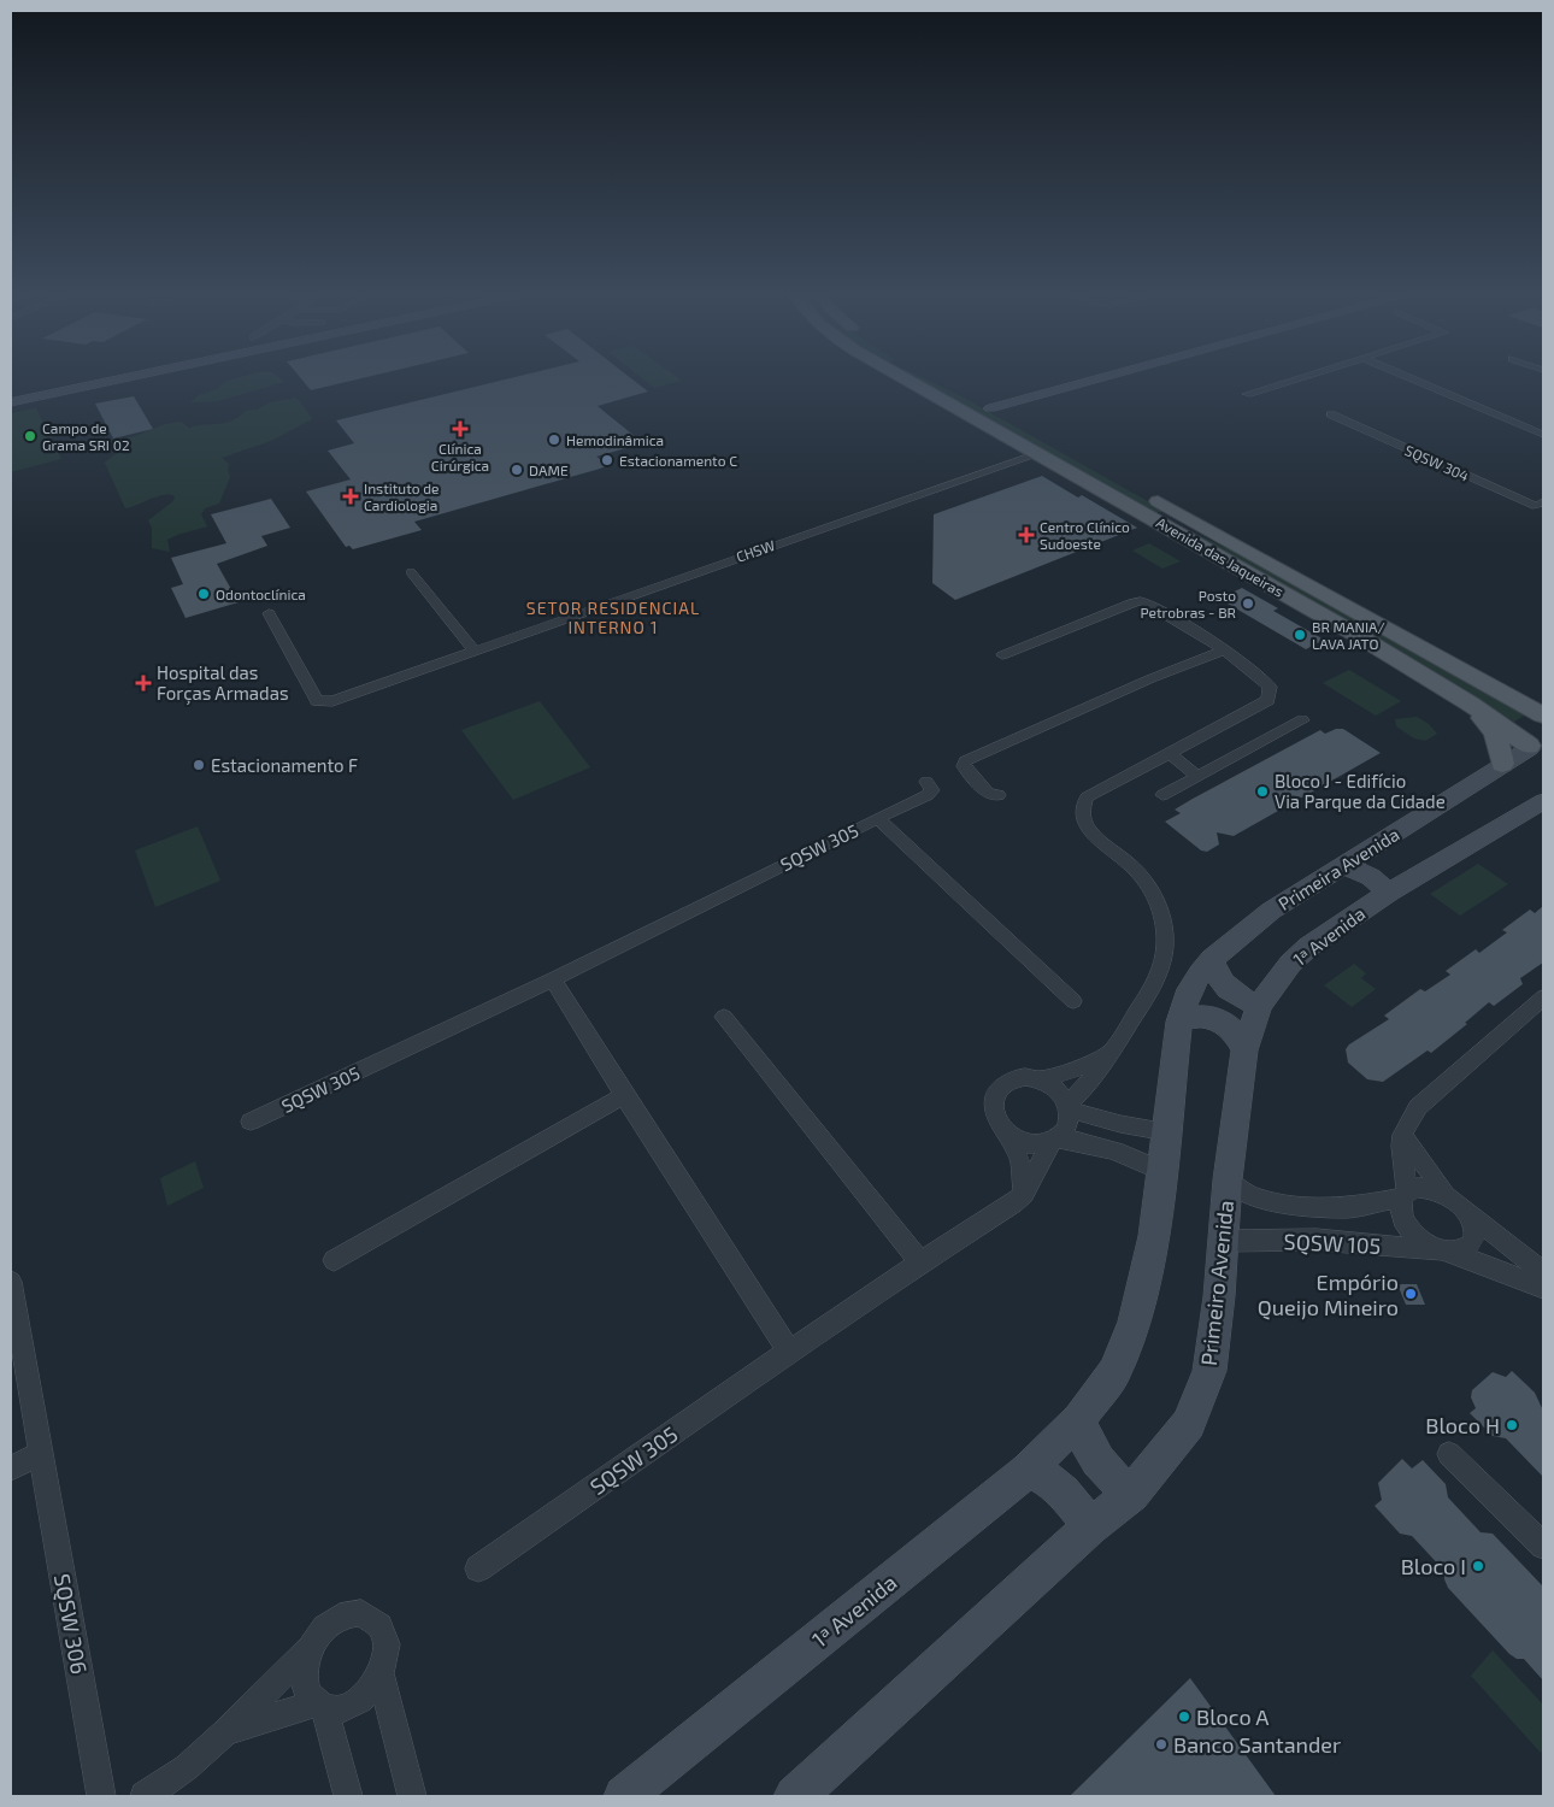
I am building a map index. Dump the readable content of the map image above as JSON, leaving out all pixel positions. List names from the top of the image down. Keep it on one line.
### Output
{"streets":{"main road":["Avenida das Jaqueiras","Primeira Avenida","1ª Avenida","Primeiro Avenida"],"street":["SQSW 304","CHSW","SQSW 305","SQSW 105","SQSW 306"]},"crossings":[["CHSW","Avenida das Jaqueiras"],["Avenida das Jaqueiras","Primeira Avenida"],["1ª Avenida","Primeiro Avenida"],["SQSW 105","Primeiro Avenida"]],"districts":["SETOR RESIDENCIAL INTERNO 1"],"places":{"health":["Clínica Cirúrgica","Instituto de Cardiologia","Centro Clínico Sudoeste","Hospital das Forças Armadas"],"other":["Campo de Grama SRI 02","Hemodinâmica","Estacionamento C","DAME","Odontoclínica","Posto Petrobras - BR","BR MANIA/ LAVA JATO","Estacionamento F","Bloco J - Edifício Via Parque da Cidade","Empório Queijo Mineiro","Bloco H","Bloco I","Bloco A","Banco Santander"]}}
